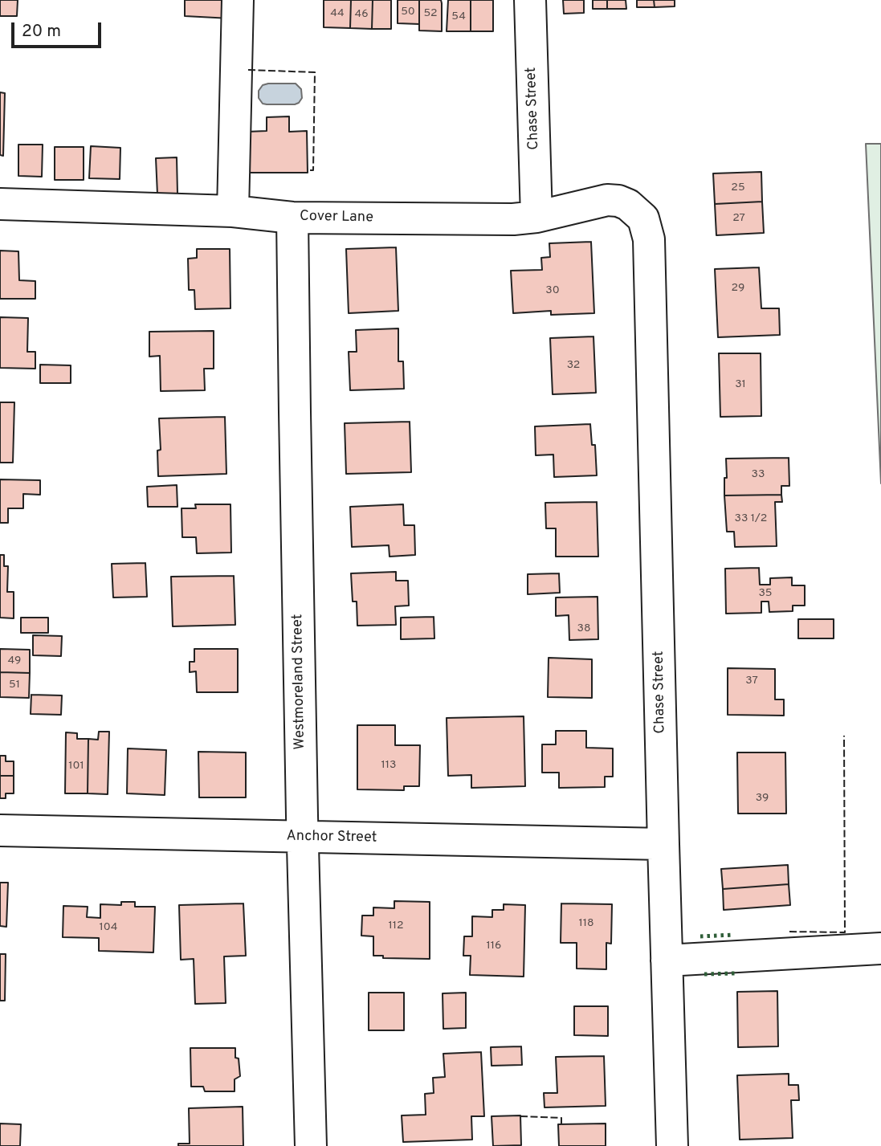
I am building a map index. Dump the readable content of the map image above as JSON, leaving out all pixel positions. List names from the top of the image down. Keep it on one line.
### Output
{"streets":{"street":["Chase Street","Cover Lane","Westmoreland Street","Anchor Street"]},"crossings":[["Chase Street","Cover Lane"],["Chase Street","Anchor Street"],["Cover Lane","Westmoreland Street"],["Westmoreland Street","Anchor Street"]],"house_numbers":["50","44","52","46","54","25","27","29","30","32","31","33","33 1/2","35","38","49","37","51","113","101","39","118","112","104","116"],"scale_bar":"20 m"}
